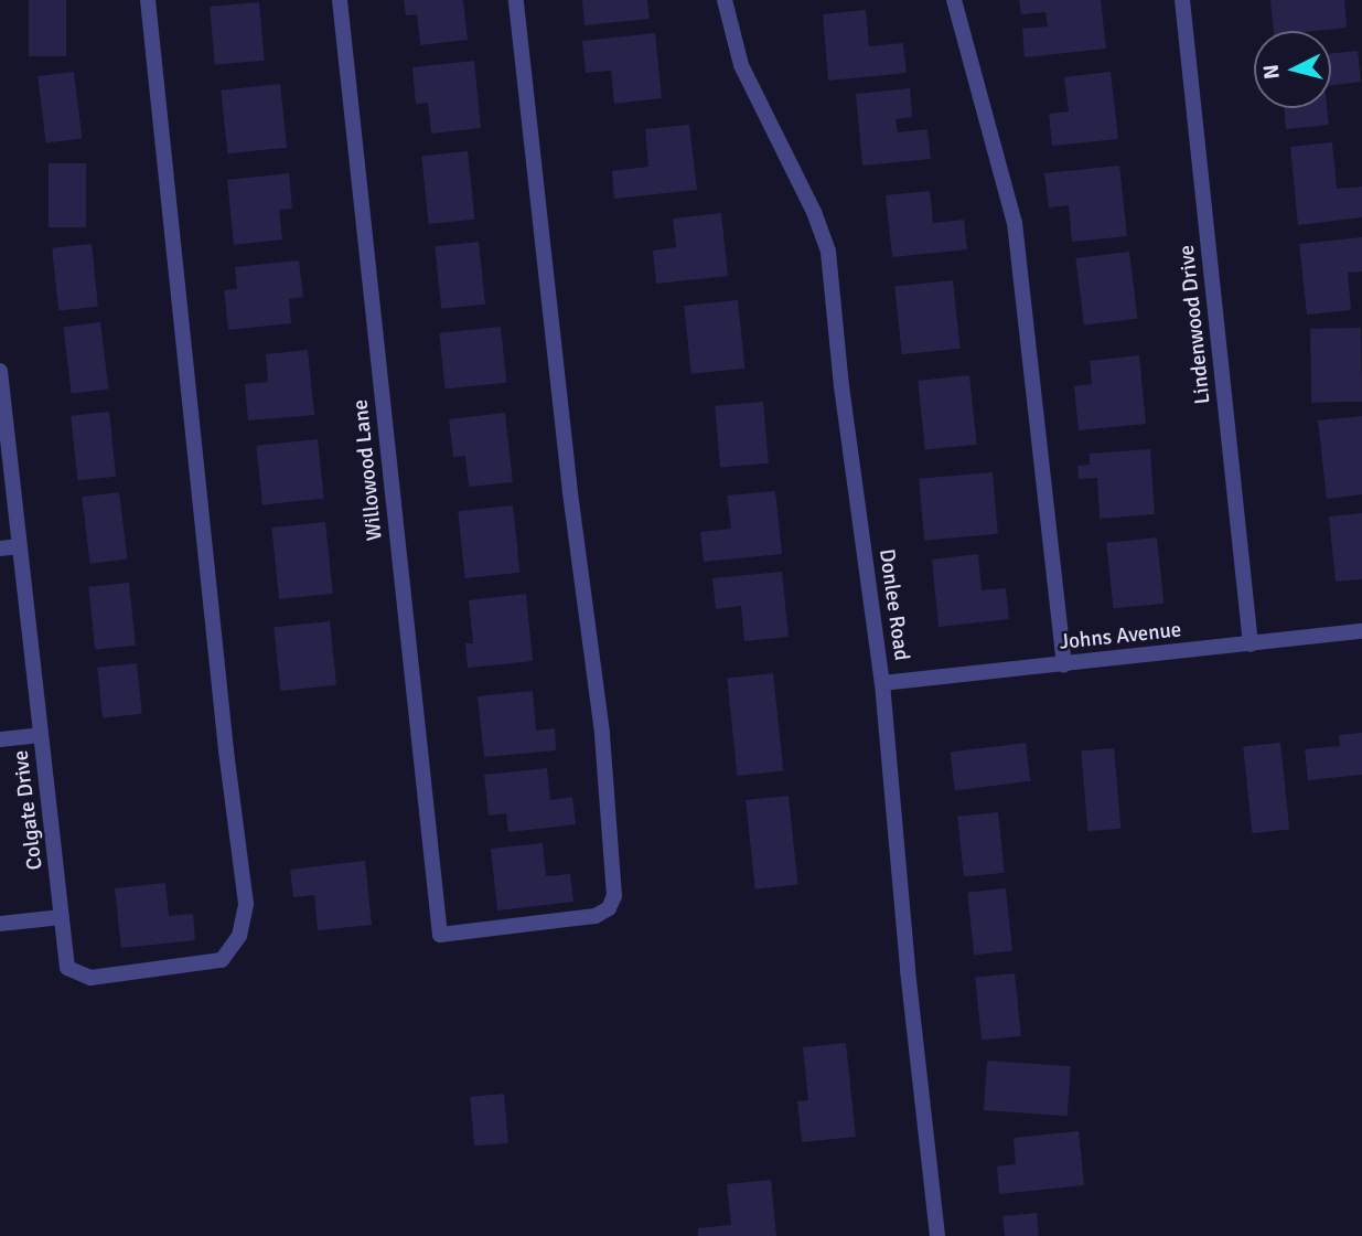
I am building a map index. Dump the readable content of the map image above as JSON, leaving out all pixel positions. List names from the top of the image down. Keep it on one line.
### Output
{"streets":{"street":["Lindenwood Drive","Willowood Lane","Donlee Road","Johns Avenue","Colgate Drive"]},"crossings":[["Lindenwood Drive","Johns Avenue"],["Donlee Road","Johns Avenue"]],"north":"left"}
